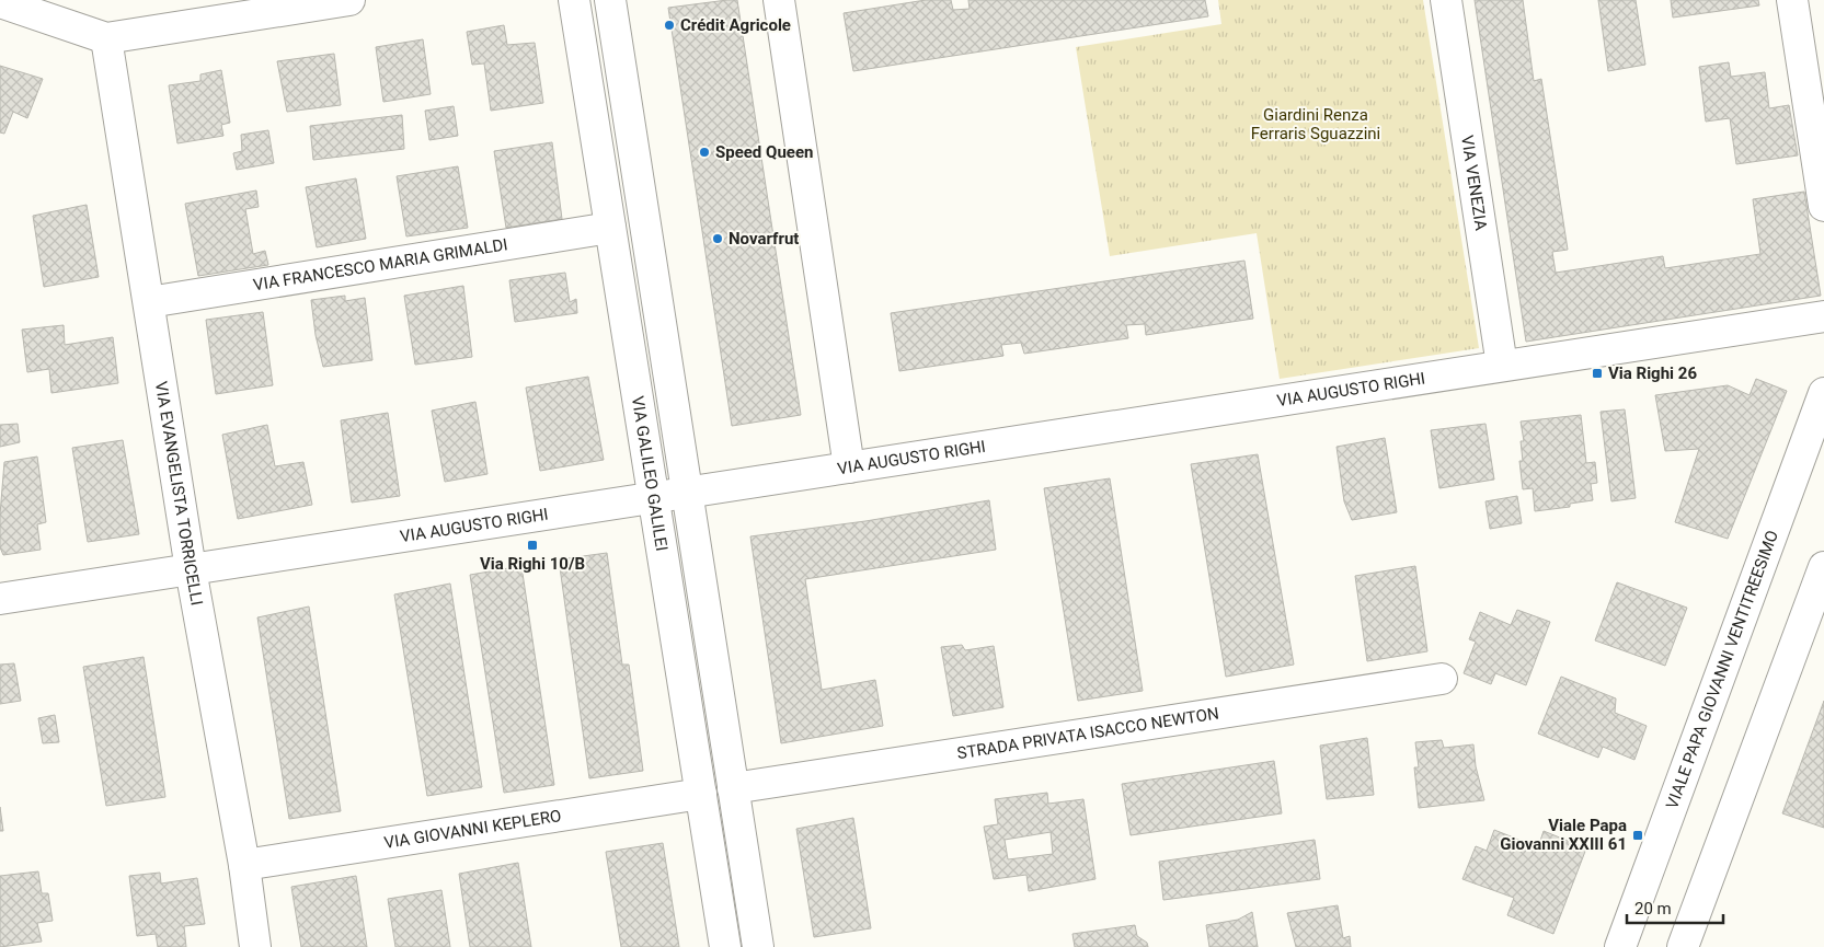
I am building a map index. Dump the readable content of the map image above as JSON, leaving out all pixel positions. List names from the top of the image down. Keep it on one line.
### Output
{"streets":{"street":["VIA VENEZIA","VIA FRANCESCO MARIA GRIMALDI","VIA AUGUSTO RIGHI","VIA GALILEO GALILEI","VIA EVANGELISTA TORRICELLI","VIALE PAPA GIOVANNI VENTITREESIMO","STRADA PRIVATA ISACCO NEWTON","VIA GIOVANNI KEPLERO"]},"crossings":[["VIA VENEZIA","VIA AUGUSTO RIGHI"],["VIA FRANCESCO MARIA GRIMALDI","VIA GALILEO GALILEI"],["VIA FRANCESCO MARIA GRIMALDI","VIA EVANGELISTA TORRICELLI"],["VIA AUGUSTO RIGHI","VIA GALILEO GALILEI"],["VIA AUGUSTO RIGHI","VIA EVANGELISTA TORRICELLI"],["VIA GALILEO GALILEI","STRADA PRIVATA ISACCO NEWTON"],["VIA GALILEO GALILEI","VIA GIOVANNI KEPLERO"],["VIA EVANGELISTA TORRICELLI","VIA GIOVANNI KEPLERO"]],"parks":["Giardini Renza Ferraris Sguazzini"],"places":{"other":["Crédit Agricole","Speed Queen","Novarfrut"],"transit":["Via Righi 26","Via Righi 10/B","Viale Papa Giovanni XXIII 61"]},"scale_bar":"20 m"}
